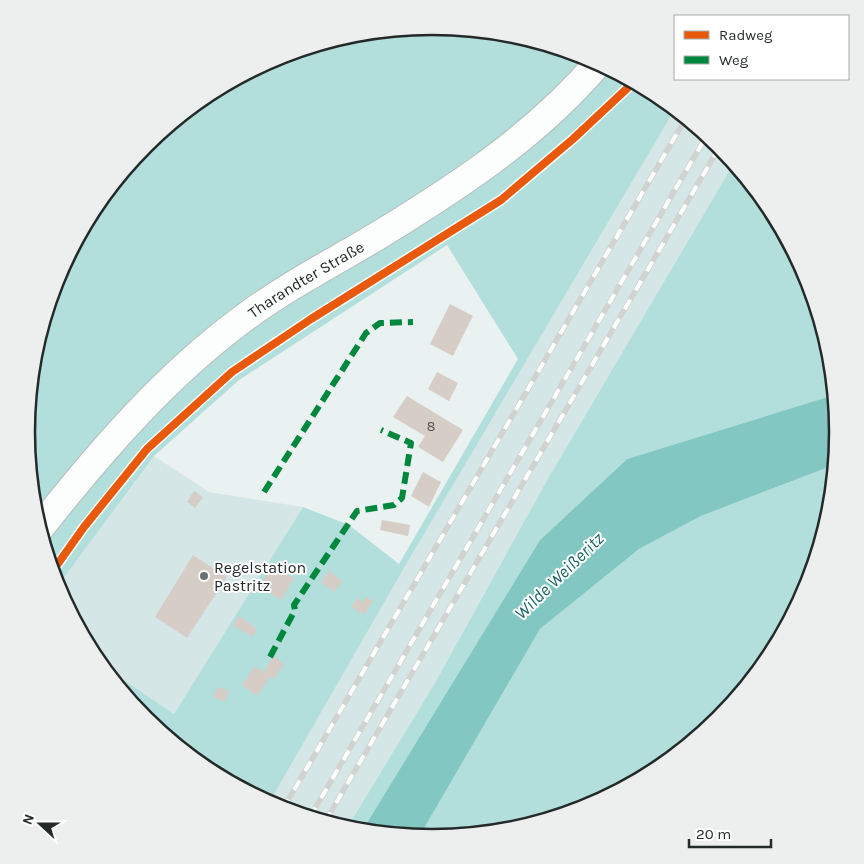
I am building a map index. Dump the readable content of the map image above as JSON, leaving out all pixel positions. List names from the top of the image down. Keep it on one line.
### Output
{"streets":{"main road":["Tharandter Straße"]},"water":["Wilde Weißeritz"],"places":["Regelstation Pastritz"],"house_numbers":["8"],"legend":["Radweg","Weg"],"scale_bar":"20 m","north":"left"}
